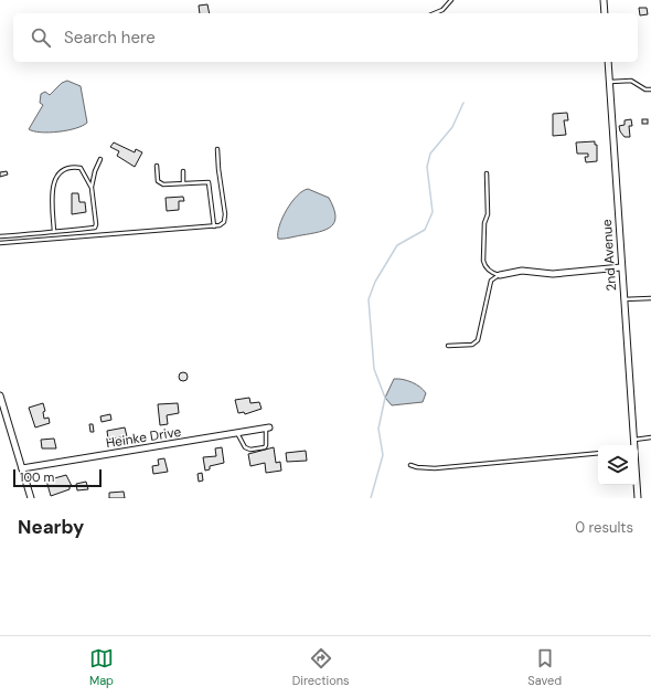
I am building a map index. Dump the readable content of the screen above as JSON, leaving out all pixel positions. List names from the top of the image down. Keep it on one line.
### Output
{"streets":{"street":["2nd Avenue","Heinke Drive"]},"scale_bar":"100 m","page":{"search":"Search here","scale":"100 m","heading":["Nearby","0 results"],"nav":["Map","Directions","Saved"]}}
